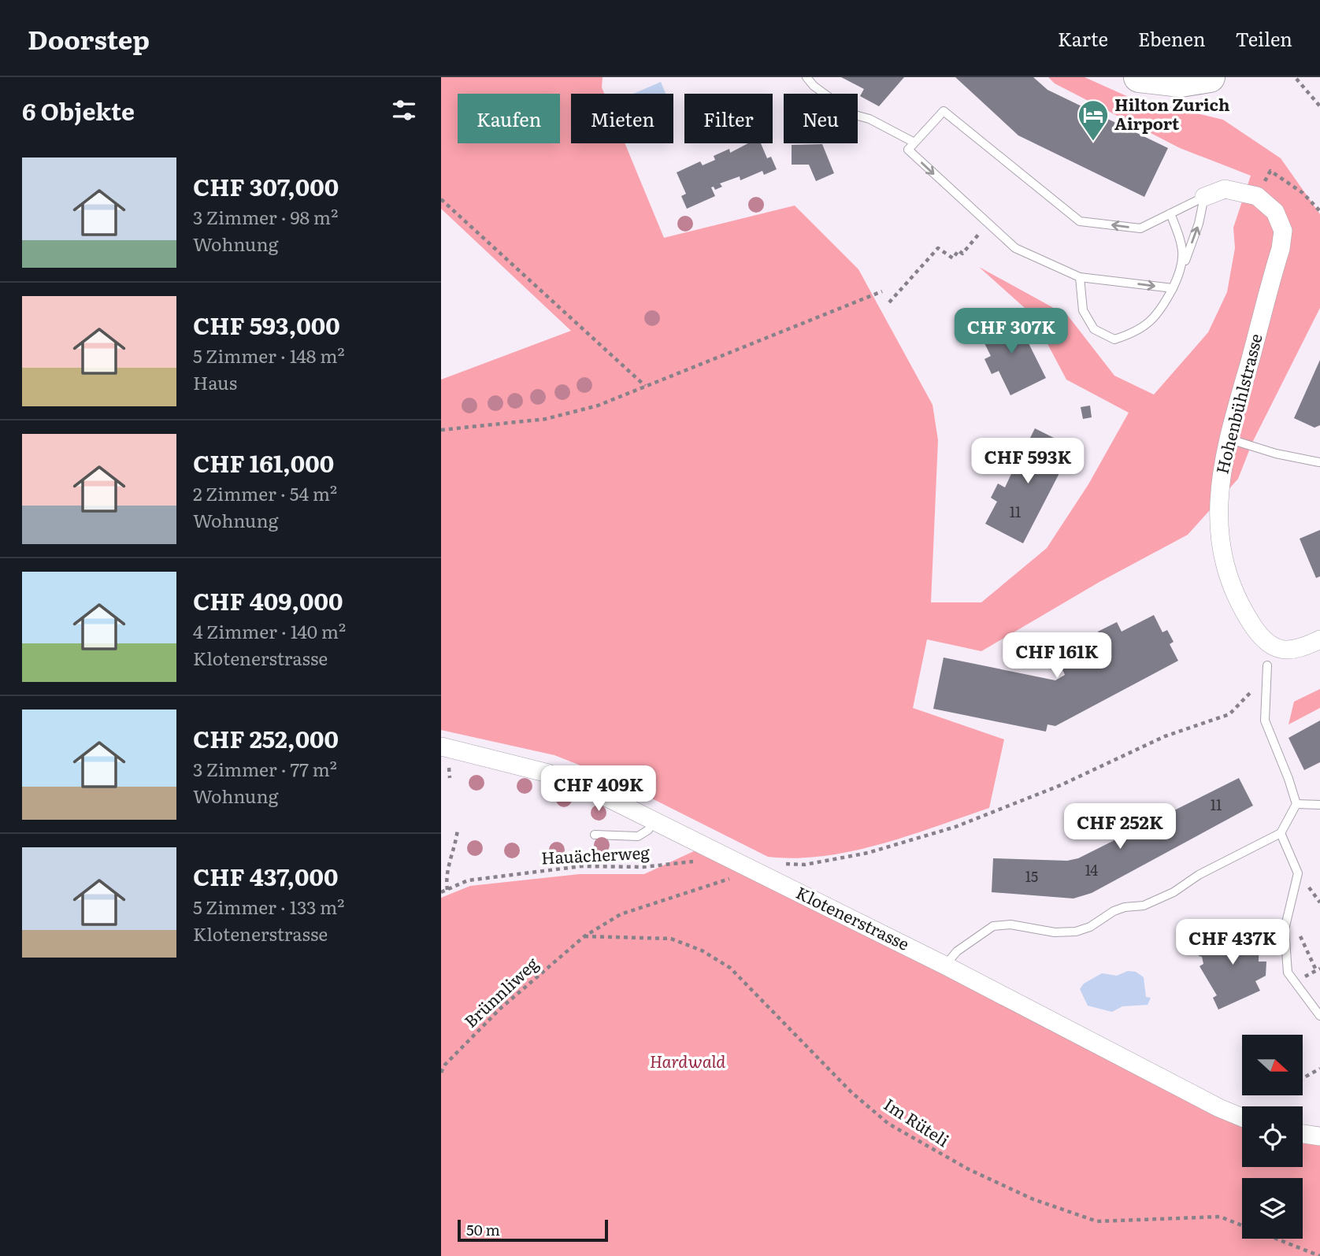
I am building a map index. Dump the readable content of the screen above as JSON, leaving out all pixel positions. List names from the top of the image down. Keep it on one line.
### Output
{"streets":{"street":["Hohenbühlstrasse","Klotenerstrasse"],"path":["Hauächerweg","Brünnliweg","Im Rüteli"]},"crossings":[["Hauächerweg","Klotenerstrasse"],["Klotenerstrasse","Brünnliweg"],["Brünnliweg","Im Rüteli"]],"parks":["Hardwald"],"places":{"hotel":["Hilton Zurich Airport"]},"house_numbers":["11","11","14","15"],"scale_bar":"50 m","north":"right","page":{"header":"Doorstep","nav":["Karte","Ebenen","Teilen"],"heading":"6 Objekte","chip":["Kaufen","Mieten","Filter","Neu"],"list":[{"name":"CHF 307,000","note":"3 Zimmer · 98 m² · Wohnung"},{"name":"CHF 593,000","note":"5 Zimmer · 148 m² · Haus"},{"name":"CHF 161,000","note":"2 Zimmer · 54 m² · Wohnung"},{"name":"CHF 409,000","note":"4 Zimmer · 140 m² · Klotenerstrasse"},{"name":"CHF 252,000","note":"3 Zimmer · 77 m² · Wohnung"},{"name":"CHF 437,000","note":"5 Zimmer · 133 m² · Klotenerstrasse"}],"price":["CHF 307K","CHF 593K","CHF 161K","CHF 409K","CHF 252K","CHF 437K"],"scale":"50 m"}}
